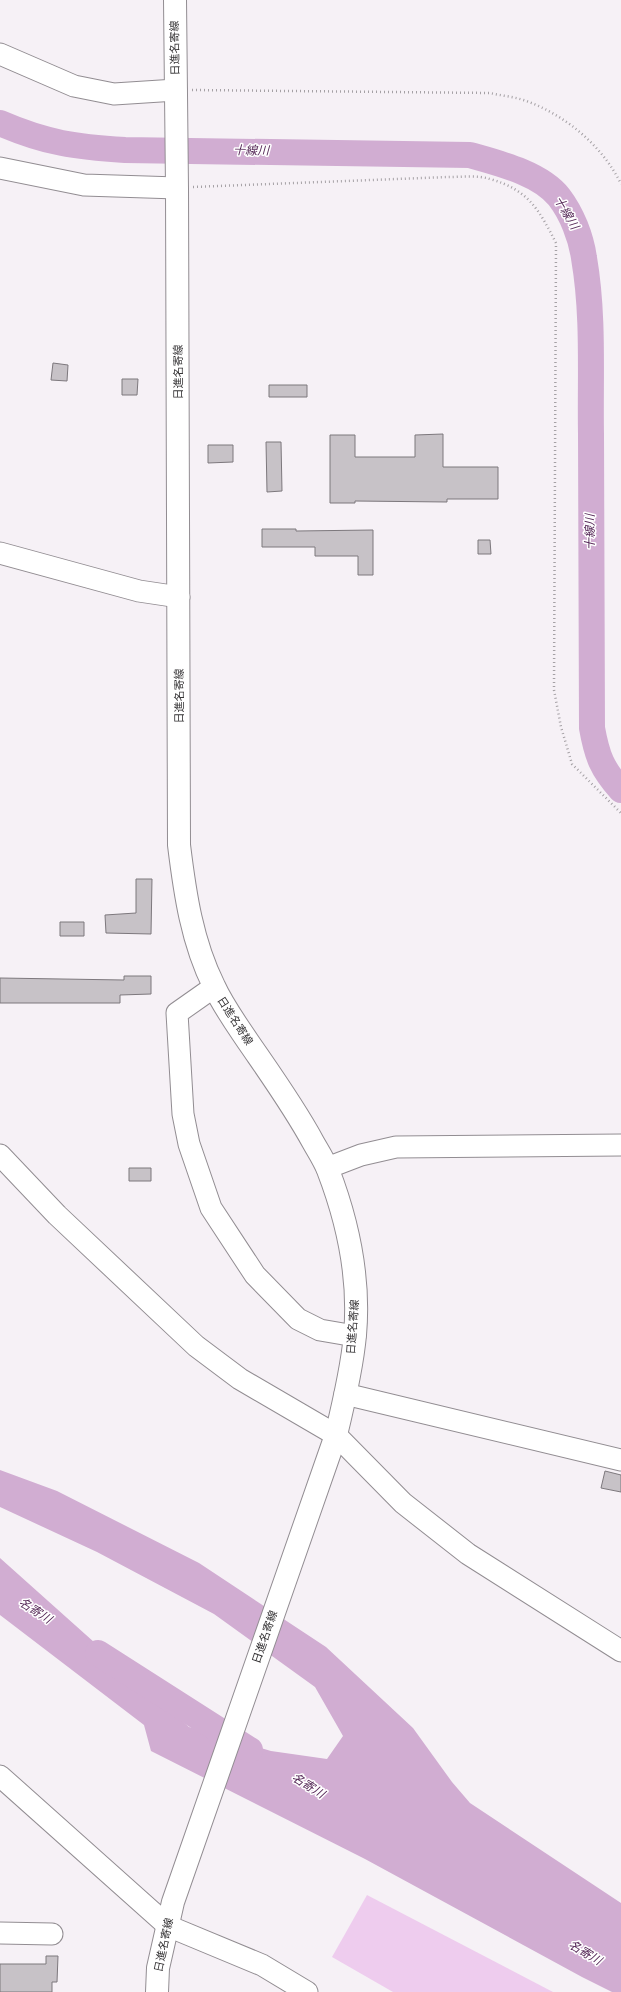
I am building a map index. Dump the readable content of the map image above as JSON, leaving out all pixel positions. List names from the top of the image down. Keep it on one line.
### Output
{"streets":{"main road":["日進名寄線"]},"water":["十線川","名寄川"]}
